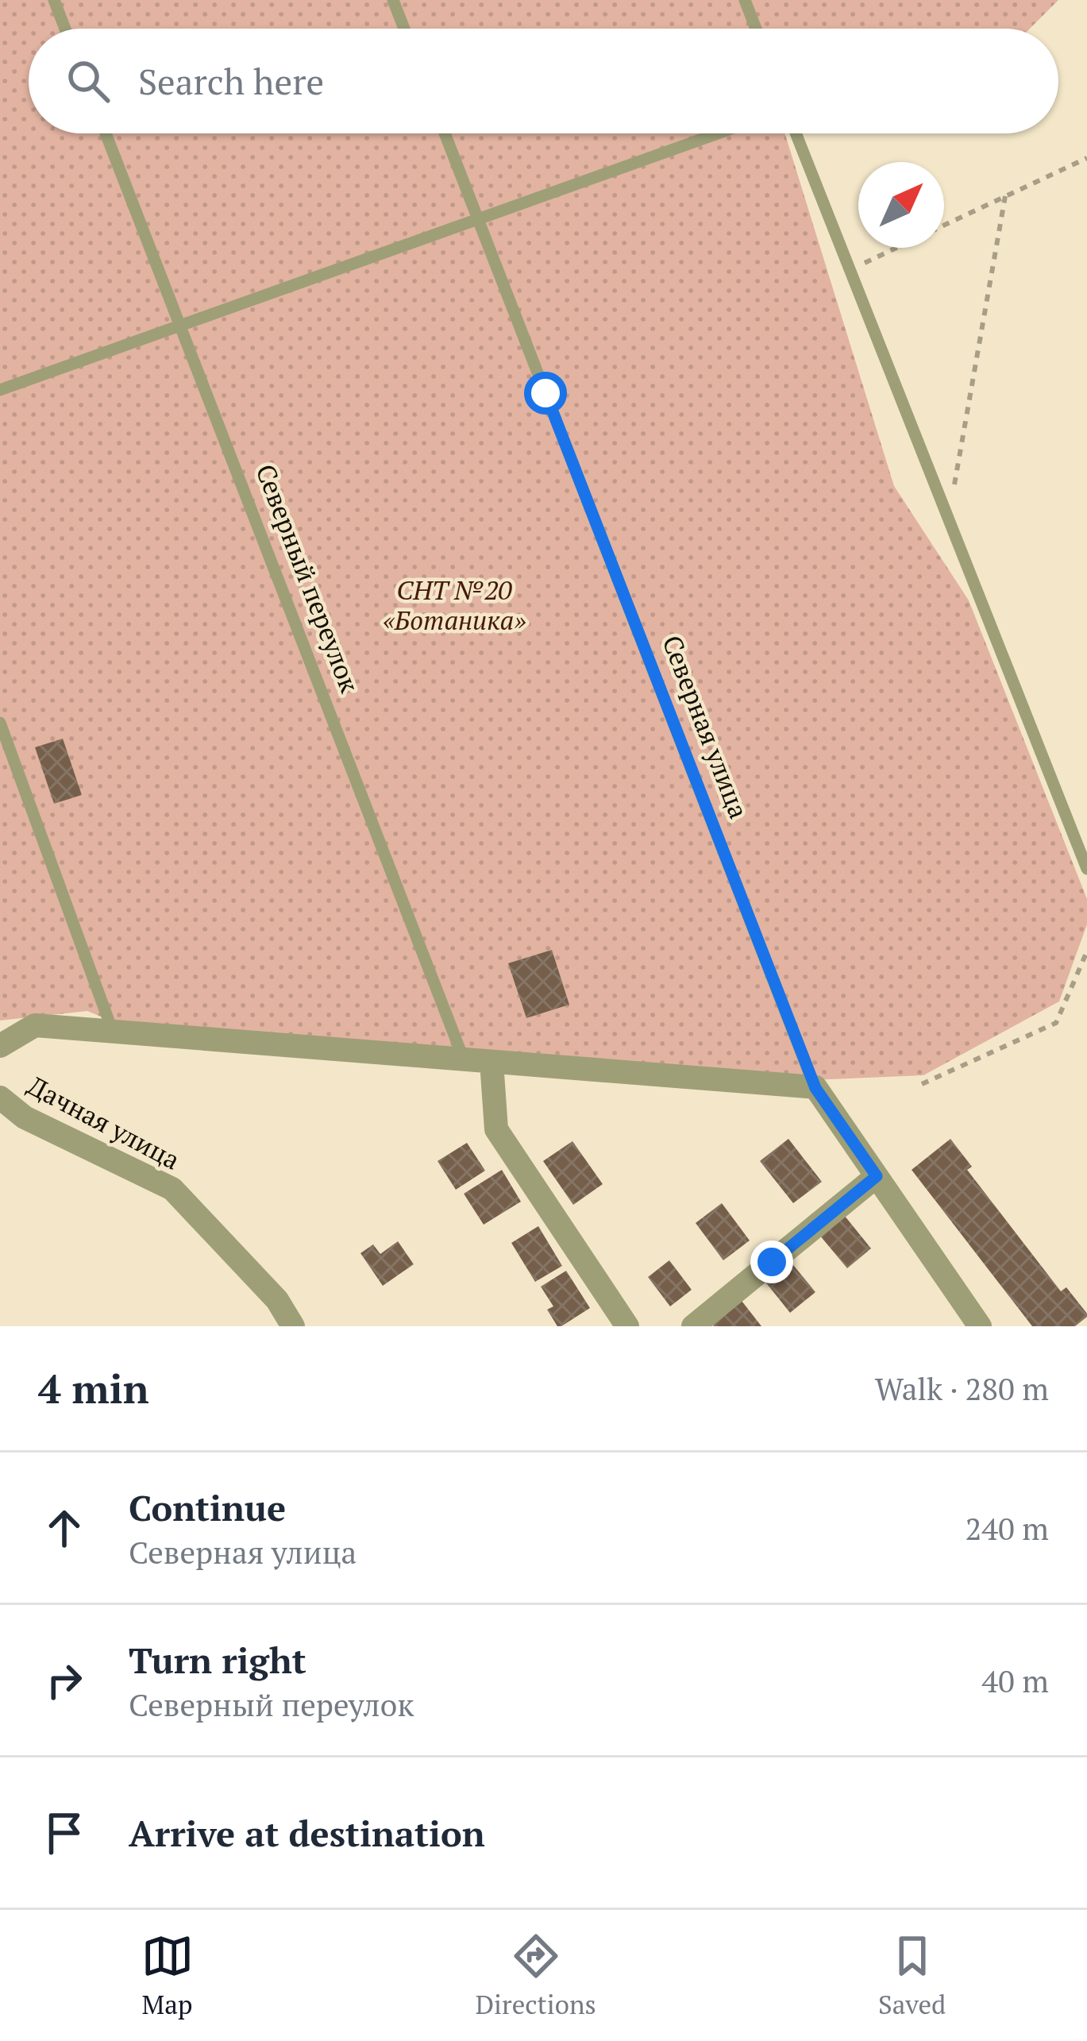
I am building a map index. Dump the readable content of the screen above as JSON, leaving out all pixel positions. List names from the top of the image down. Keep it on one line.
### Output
{"streets":{"street":["Северная улица","Дачная улица"],"lane":["Северный переулок"]},"parks":["СНТ №20 «Ботаника»"],"north":"top right","page":{"search":"Search here","heading":["4 min","Walk · 280 m"],"list":[["Continue","Северная улица","240 m"],["Turn right","Северный переулок","40 m"],"Arrive at destination"],"nav":["Map","Directions","Saved"]}}
